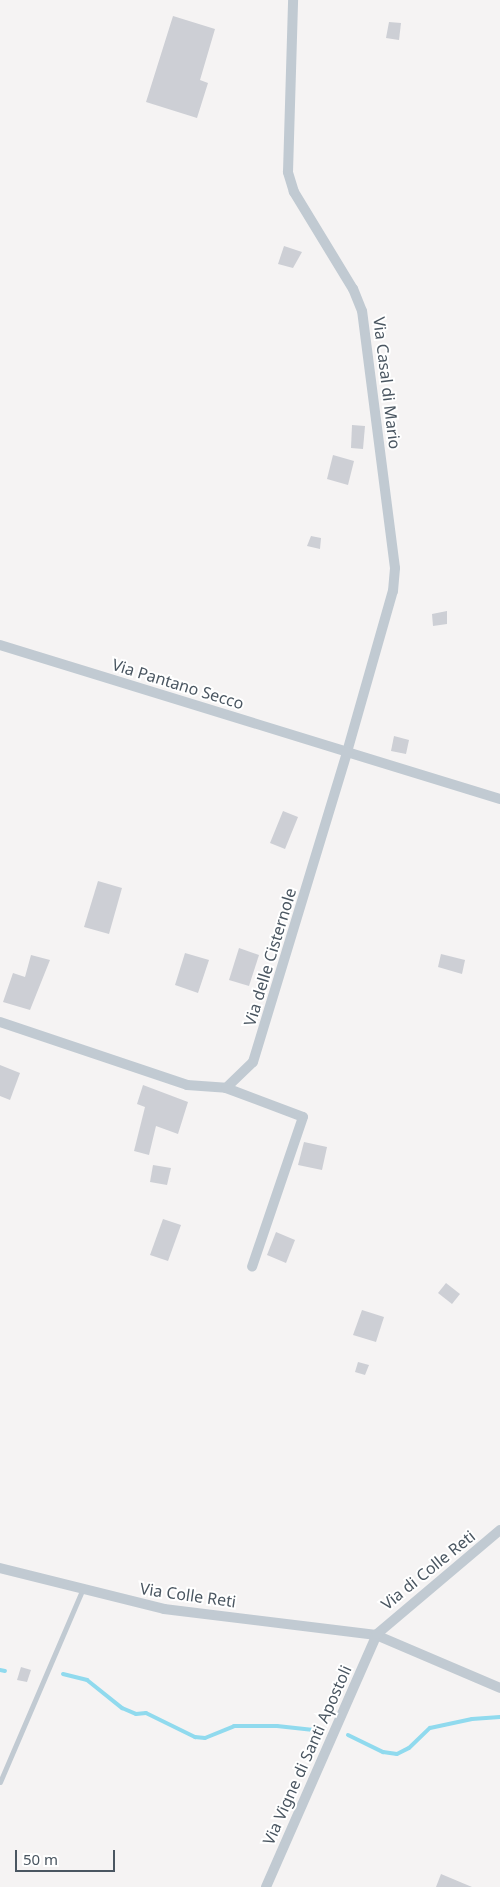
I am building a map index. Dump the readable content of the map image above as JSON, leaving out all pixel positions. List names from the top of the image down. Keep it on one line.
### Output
{"streets":{"street":["Via Casal di Mario","Via Pantano Secco","Via delle Cisternole","Via di Colle Reti","Via Colle Reti","Via Vigne di Santi Apostoli"]},"crossings":[["Via Casal di Mario","Via Pantano Secco"],["Via Casal di Mario","Via delle Cisternole"],["Via Pantano Secco","Via delle Cisternole"],["Via di Colle Reti","Via Colle Reti"],["Via di Colle Reti","Via Vigne di Santi Apostoli"],["Via Colle Reti","Via Vigne di Santi Apostoli"]],"scale_bar":"50 m"}
